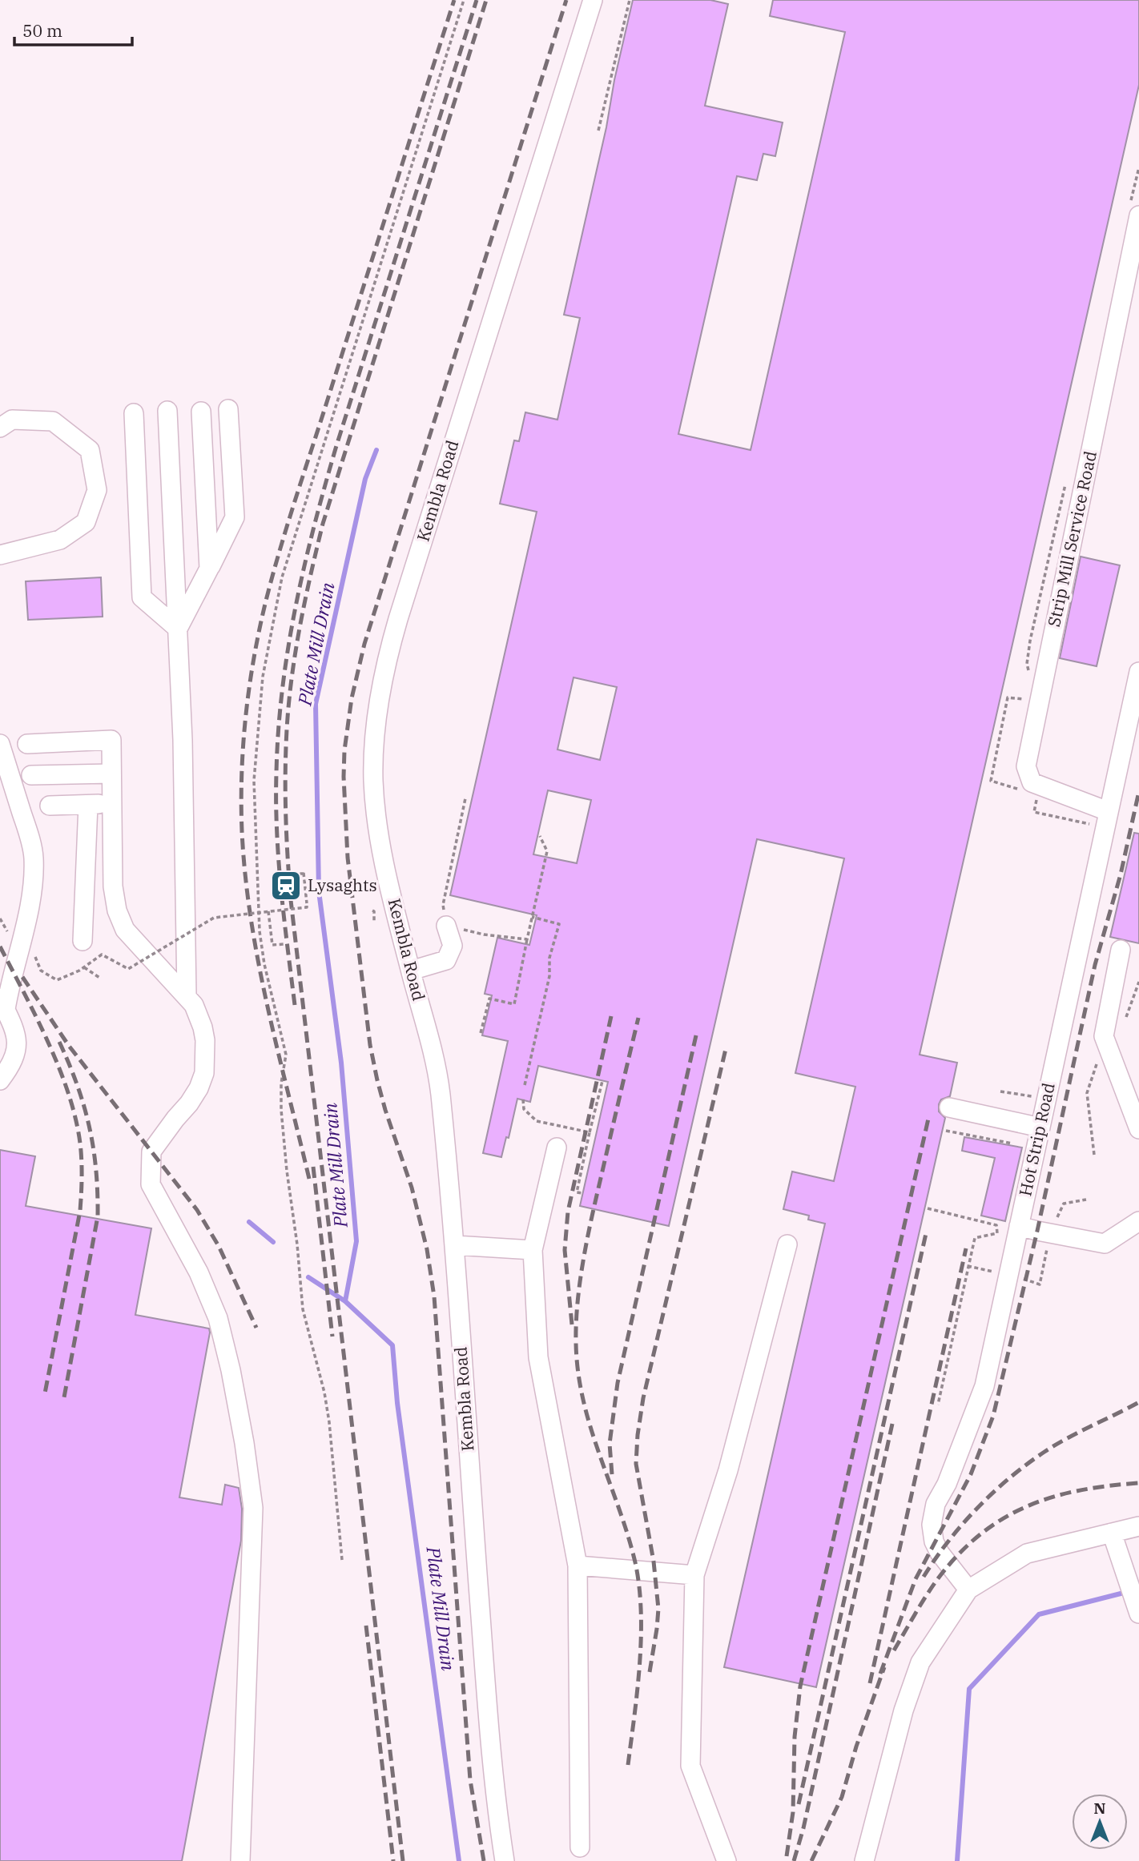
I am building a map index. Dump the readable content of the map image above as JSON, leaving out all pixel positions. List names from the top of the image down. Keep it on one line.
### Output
{"streets":{"street":["Kembla Road","Strip Mill Service Road","Hot Strip Road"]},"crossings":[["Strip Mill Service Road","Hot Strip Road"]],"water":["Plate Mill Drain"],"places":{"station":["Lysaghts"]},"scale_bar":"50 m","north":"top"}
